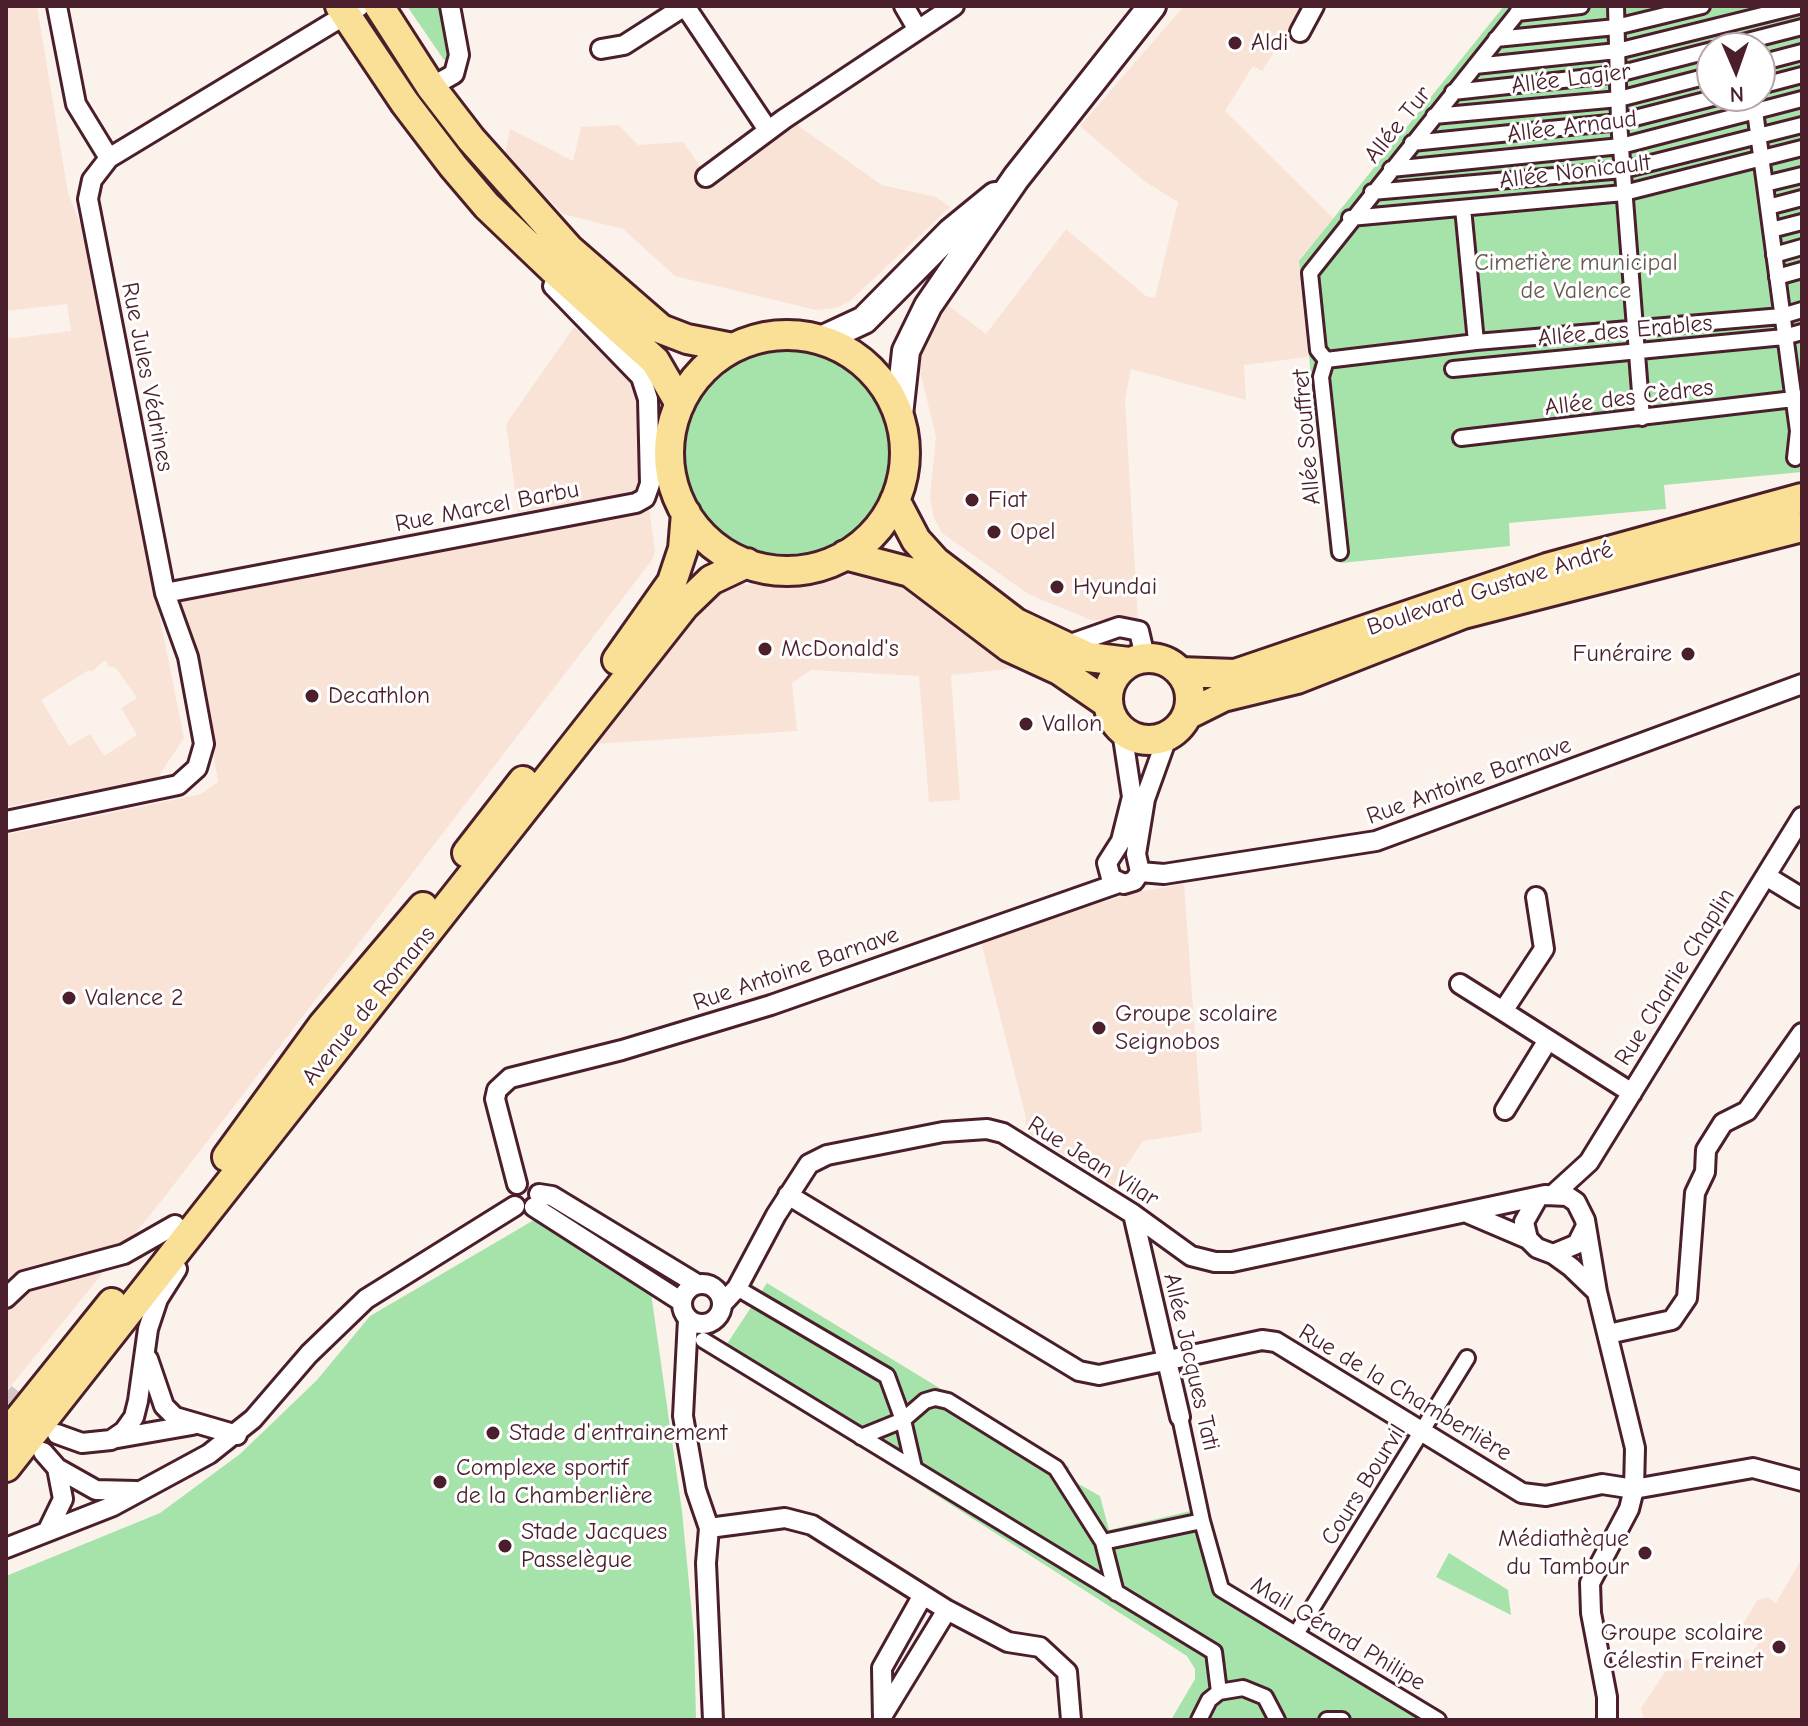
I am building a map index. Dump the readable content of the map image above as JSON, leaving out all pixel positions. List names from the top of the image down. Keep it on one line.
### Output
{"streets":{"main road":["Boulevard Gustave André","Avenue de Romans"],"street":["Allée Lagier","Allée Tur","Allée Arnaud","Allée Nonicault","Allée des Erables","Rue Jules Védrines","Allée des Cèdres","Allée Souffret","Rue Marcel Barbu","Rue Antoine Barnave","Rue Charlie Chaplin","Rue Jean Vilar","Allée Jacques Tati","Rue de la Chamberlière","Cours Bourvil","Mail Gérard Philipe"]},"crossings":[["Allée Lagier","Allée Tur"],["Allée Tur","Allée Arnaud"],["Allée Tur","Allée Nonicault"],["Allée Tur","Allée Souffret"],["Rue Jules Védrines","Rue Marcel Barbu"],["Boulevard Gustave André","Avenue de Romans"],["Rue Charlie Chaplin","Rue Jean Vilar"],["Rue Jean Vilar","Allée Jacques Tati"],["Rue Jean Vilar","Rue de la Chamberlière"],["Allée Jacques Tati","Rue de la Chamberlière"],["Allée Jacques Tati","Mail Gérard Philipe"],["Rue de la Chamberlière","Cours Bourvil"],["Cours Bourvil","Mail Gérard Philipe"]],"parks":["Cimetière municipal de Valence"],"places":["Aldi","Fiat","Opel","Hyundai","McDonald's","Funéraire","Decathlon","Vallon","Valence 2","Groupe scolaire Seignobos","Stade d'entrainement","Complexe sportif de la Chamberlière","Stade Jacques Passelègue","Médiathèque du Tambour","Groupe scolaire Célestin Freinet"],"north":"bottom"}
